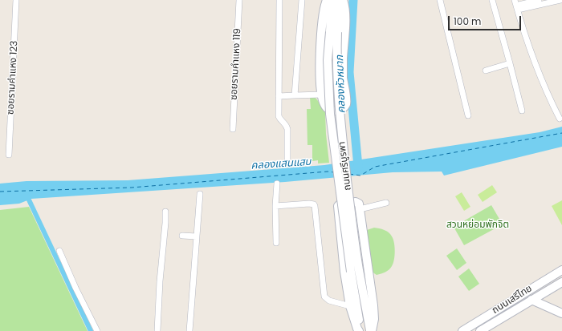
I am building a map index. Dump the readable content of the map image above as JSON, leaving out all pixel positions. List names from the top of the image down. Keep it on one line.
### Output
{"streets":{"street":["ซอยรามคำแหง 119","ซอยรามคำแหง 123","ถนนศรีบูรพา","ถนนเสรีไทย"]},"water":["คลองหัวหมาก","คลองแสนแสบ"],"parks":["สวนหย่อมพักจิต"],"scale_bar":"100 m"}
